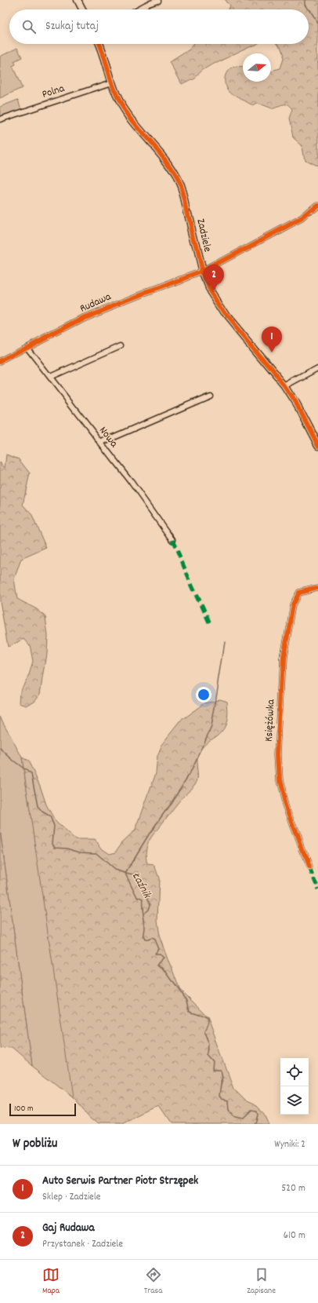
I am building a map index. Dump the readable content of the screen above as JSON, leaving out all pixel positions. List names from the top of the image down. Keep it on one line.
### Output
{"streets":{"street":["Polna","Zadziele","Rudawa","Nowa","Księżówka"]},"crossings":[["Polna","Zadziele"],["Zadziele","Rudawa"],["Rudawa","Nowa"]],"water":["Łaźnik"],"scale_bar":"100 m","north":"right","page":{"search":"Szukaj tutaj","pins":["2","1"],"scale":"100 m","heading":["W pobliżu","Wyniki: 2"],"list":[{"mark":"1","name":"Auto Serwis Partner Piotr Strzępek","note":"Sklep · Zadziele","value":"520 m"},{"mark":"2","name":"Gaj Rudawa","note":"Przystanek · Zadziele","value":"610 m"}],"nav":["Mapa","Trasa","Zapisane"]}}
